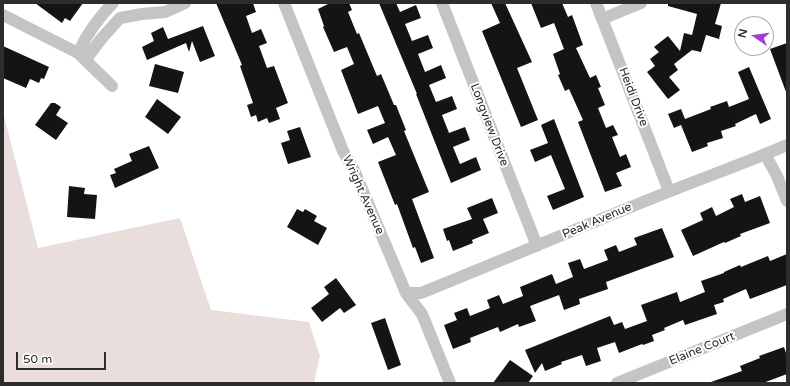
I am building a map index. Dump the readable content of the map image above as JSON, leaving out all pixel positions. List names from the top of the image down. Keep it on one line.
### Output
{"streets":{"street":["Heidi Drive","Longview Drive","Wright Avenue","Peak Avenue","Elaine Court"]},"crossings":[["Heidi Drive","Peak Avenue"],["Longview Drive","Peak Avenue"],["Wright Avenue","Peak Avenue"]],"scale_bar":"50 m","north":"left"}
